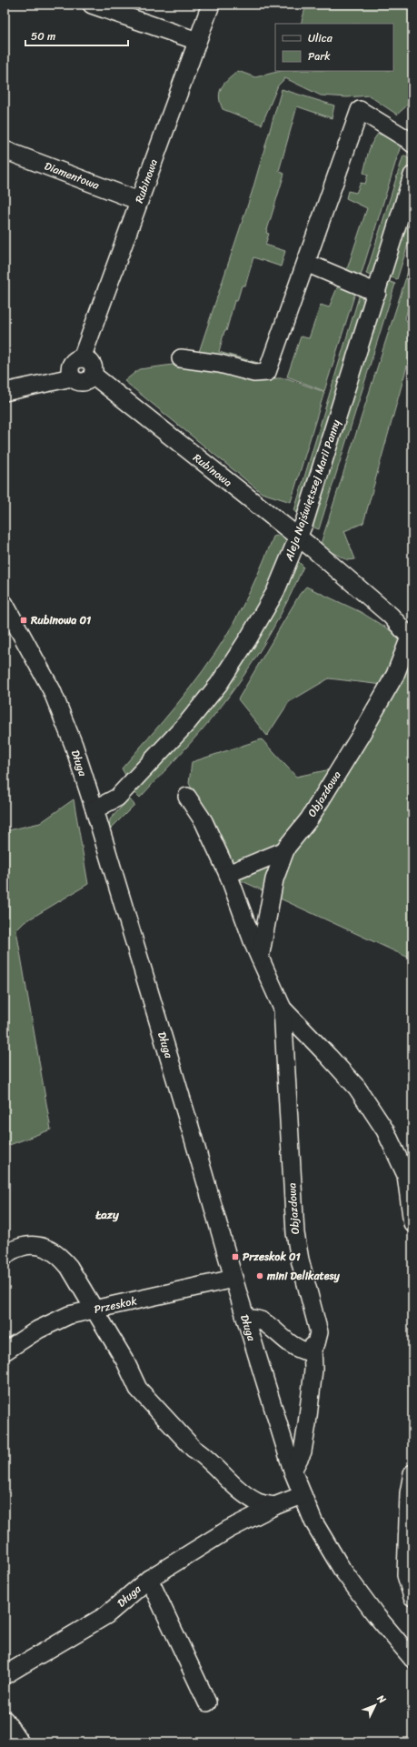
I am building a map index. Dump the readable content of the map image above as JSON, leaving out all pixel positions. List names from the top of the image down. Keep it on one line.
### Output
{"streets":{"street":["Diamentowa","Rubinowa","Aleja Najświętszej Marii Panny","Długa","Objazdowa","Przeskok"]},"crossings":[["Diamentowa","Rubinowa"],["Rubinowa","Aleja Najświętszej Marii Panny"],["Rubinowa","Objazdowa"],["Aleja Najświętszej Marii Panny","Długa"],["Długa","Przeskok"]],"districts":["Łazy"],"places":{"transit":["Rubinowa 01","Przeskok 01"],"other":["mini Delikatesy"]},"legend":["Ulica","Park"],"scale_bar":"50 m","north":"top right"}
